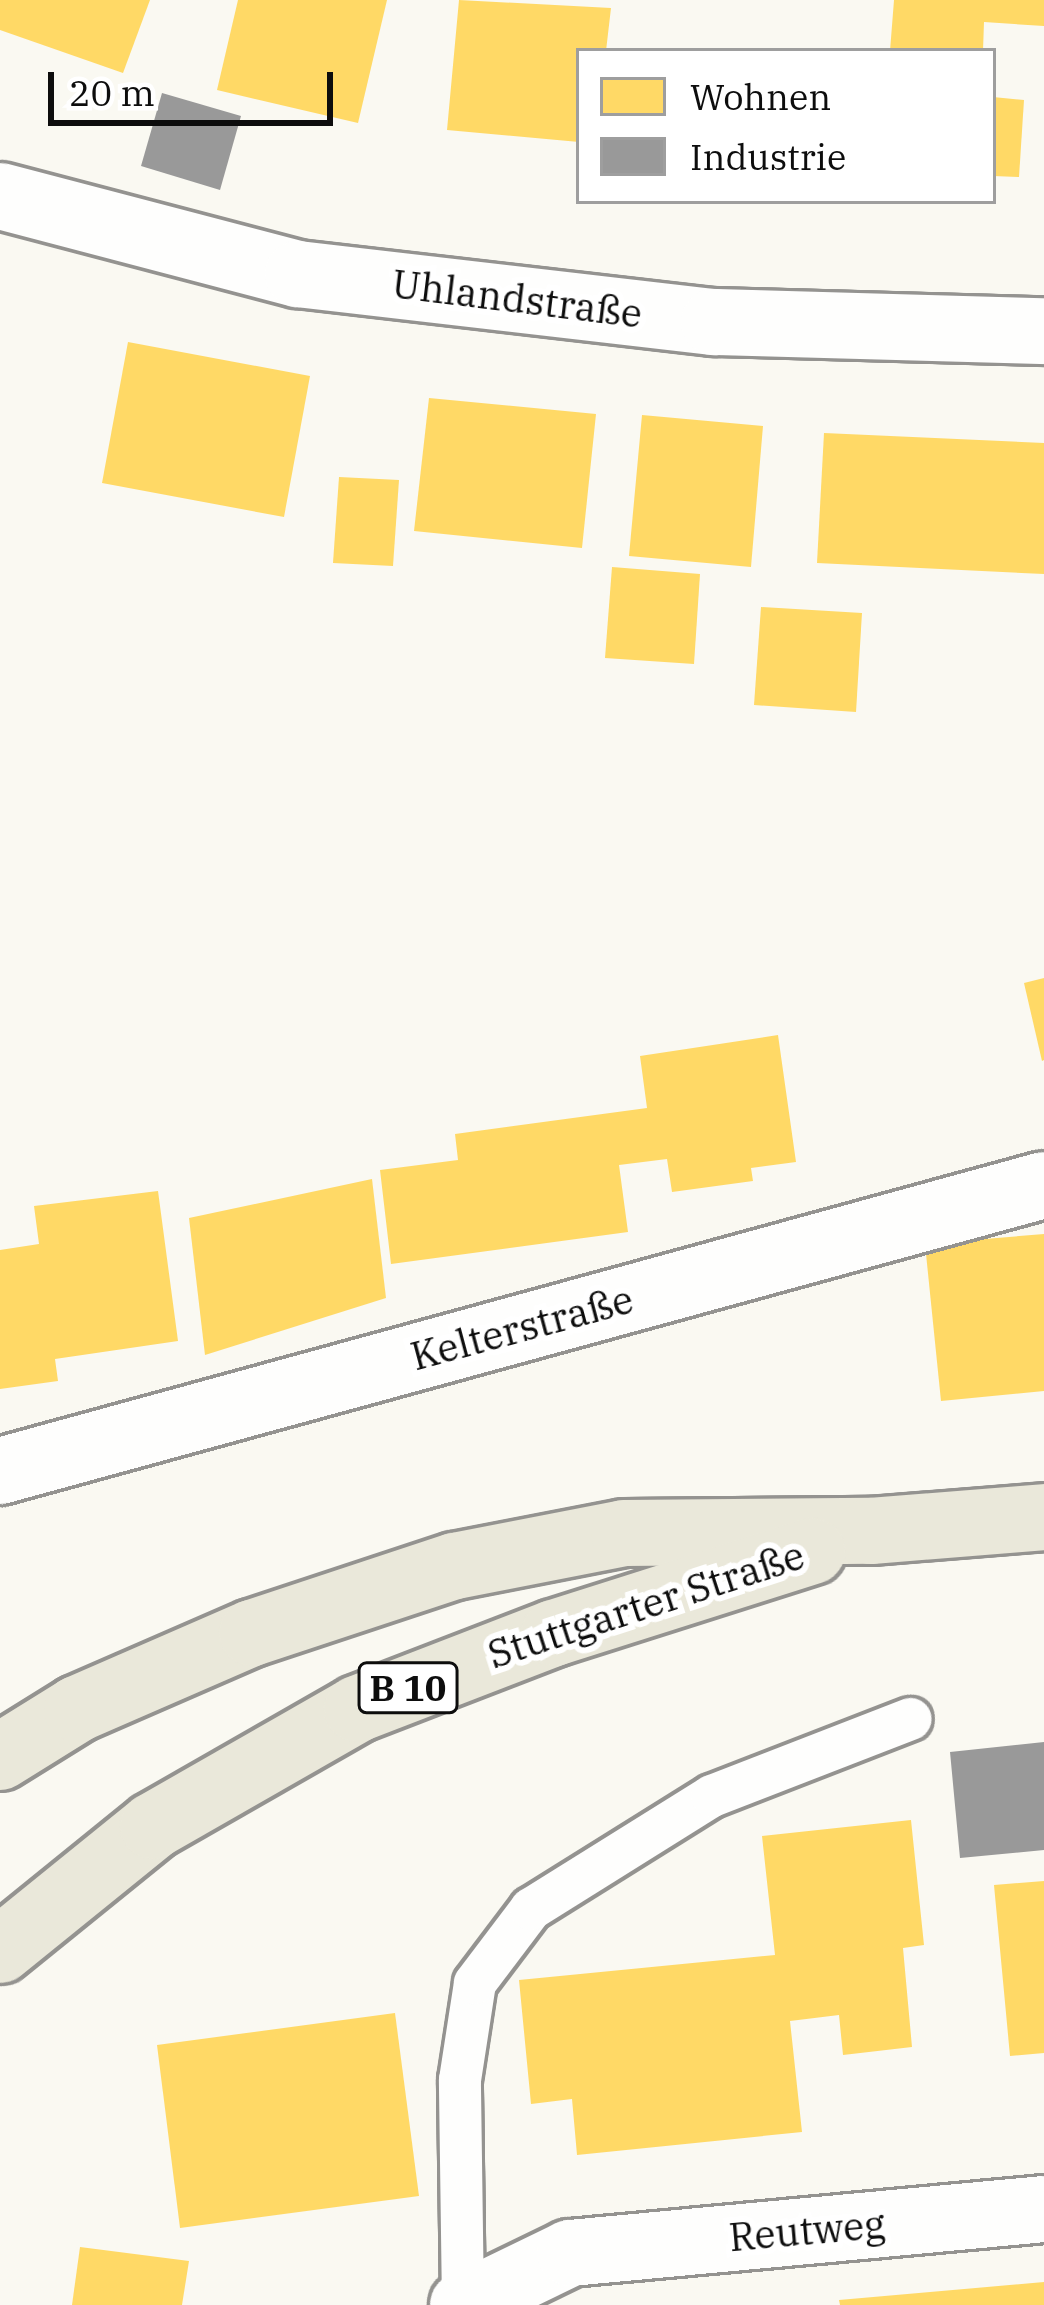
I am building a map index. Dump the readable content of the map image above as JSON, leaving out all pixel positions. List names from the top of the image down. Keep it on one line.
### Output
{"streets":{"main road":["Stuttgarter Straße","B 10"],"street":["Uhlandstraße","Kelterstraße","Reutweg"]},"legend":["Wohnen","Industrie"],"scale_bar":"20 m"}
